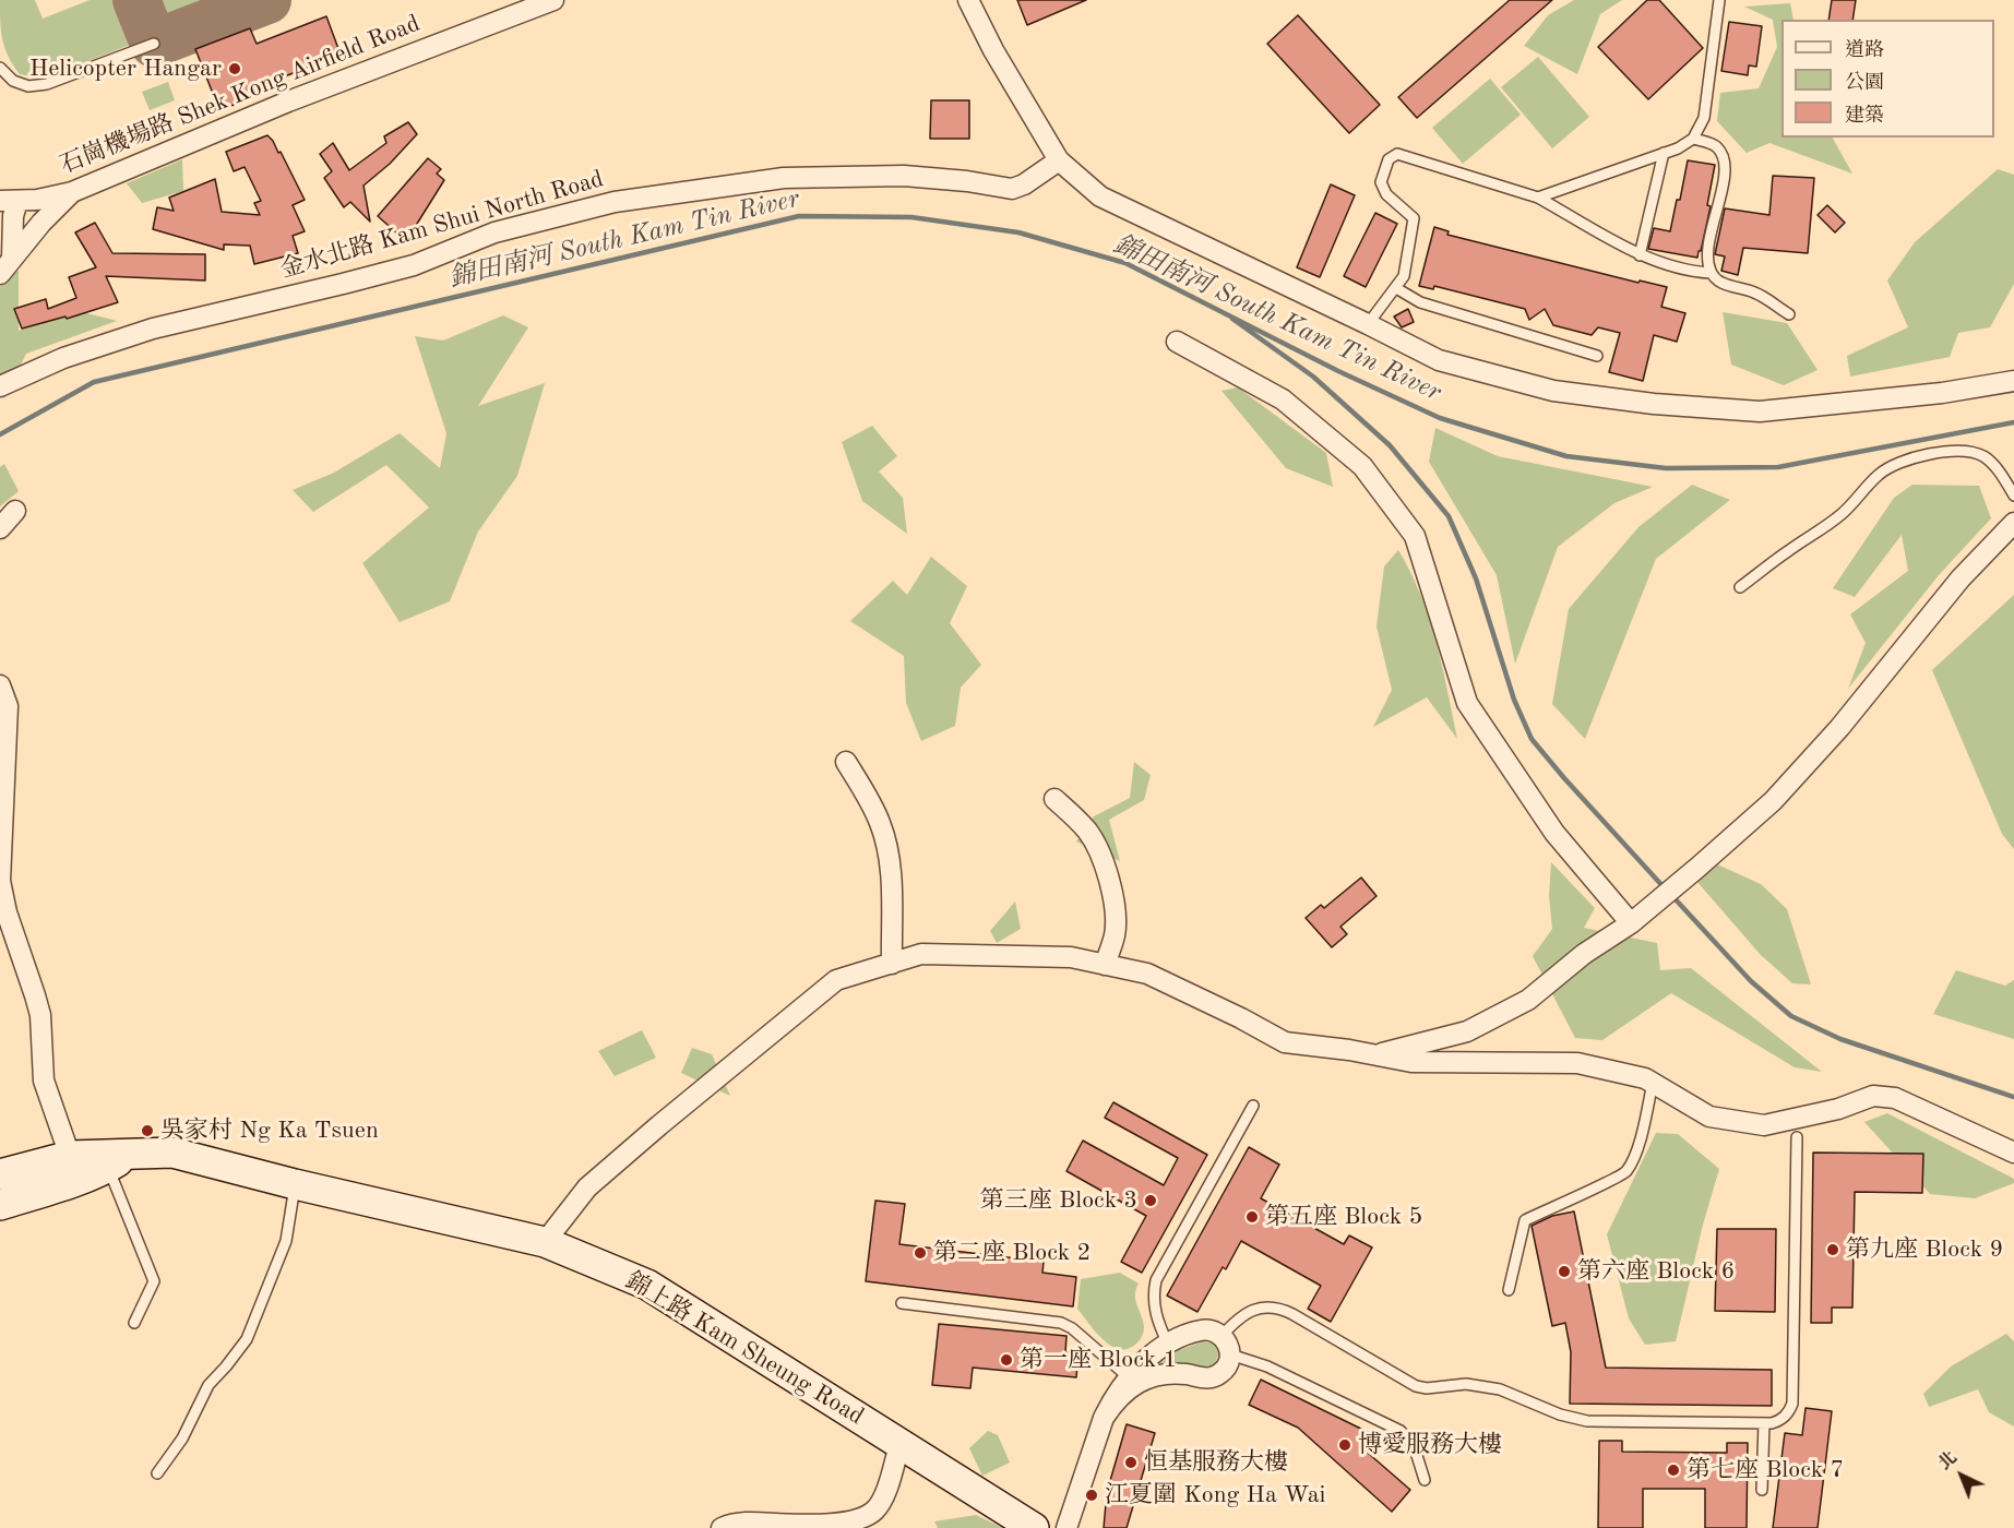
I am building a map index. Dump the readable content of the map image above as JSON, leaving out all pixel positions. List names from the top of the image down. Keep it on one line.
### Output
{"streets":{"main road":["錦上路 Kam Sheung Road"],"street":["石崗機場路 Shek Kong Airfield Road","金水北路 Kam Shui North Road"]},"water":["錦田南河 South Kam Tin River"],"places":["Helicopter Hangar","吳家村 Ng Ka Tsuen","第三座 Block 3","第五座 Block 5","第九座 Block 9","第二座 Block 2","第六座 Block 6","第一座 Block 1","博愛服務大樓","恒基服務大樓","第七座 Block 7","江夏圍 Kong Ha Wai"],"legend":["道路","公園","建築"],"north":"top left"}
